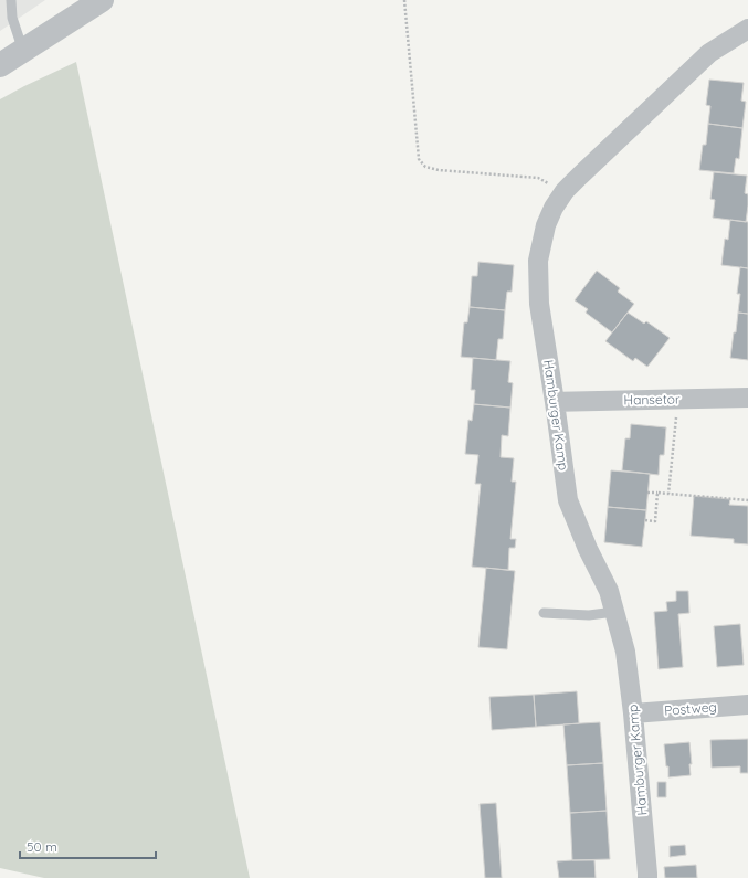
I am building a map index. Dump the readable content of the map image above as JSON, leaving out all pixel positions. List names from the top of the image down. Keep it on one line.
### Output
{"streets":{"street":["Hansetor","Hamburger Kamp","Postweg"]},"crossings":[["Hansetor","Hamburger Kamp"],["Hamburger Kamp","Postweg"]],"scale_bar":"50 m"}
